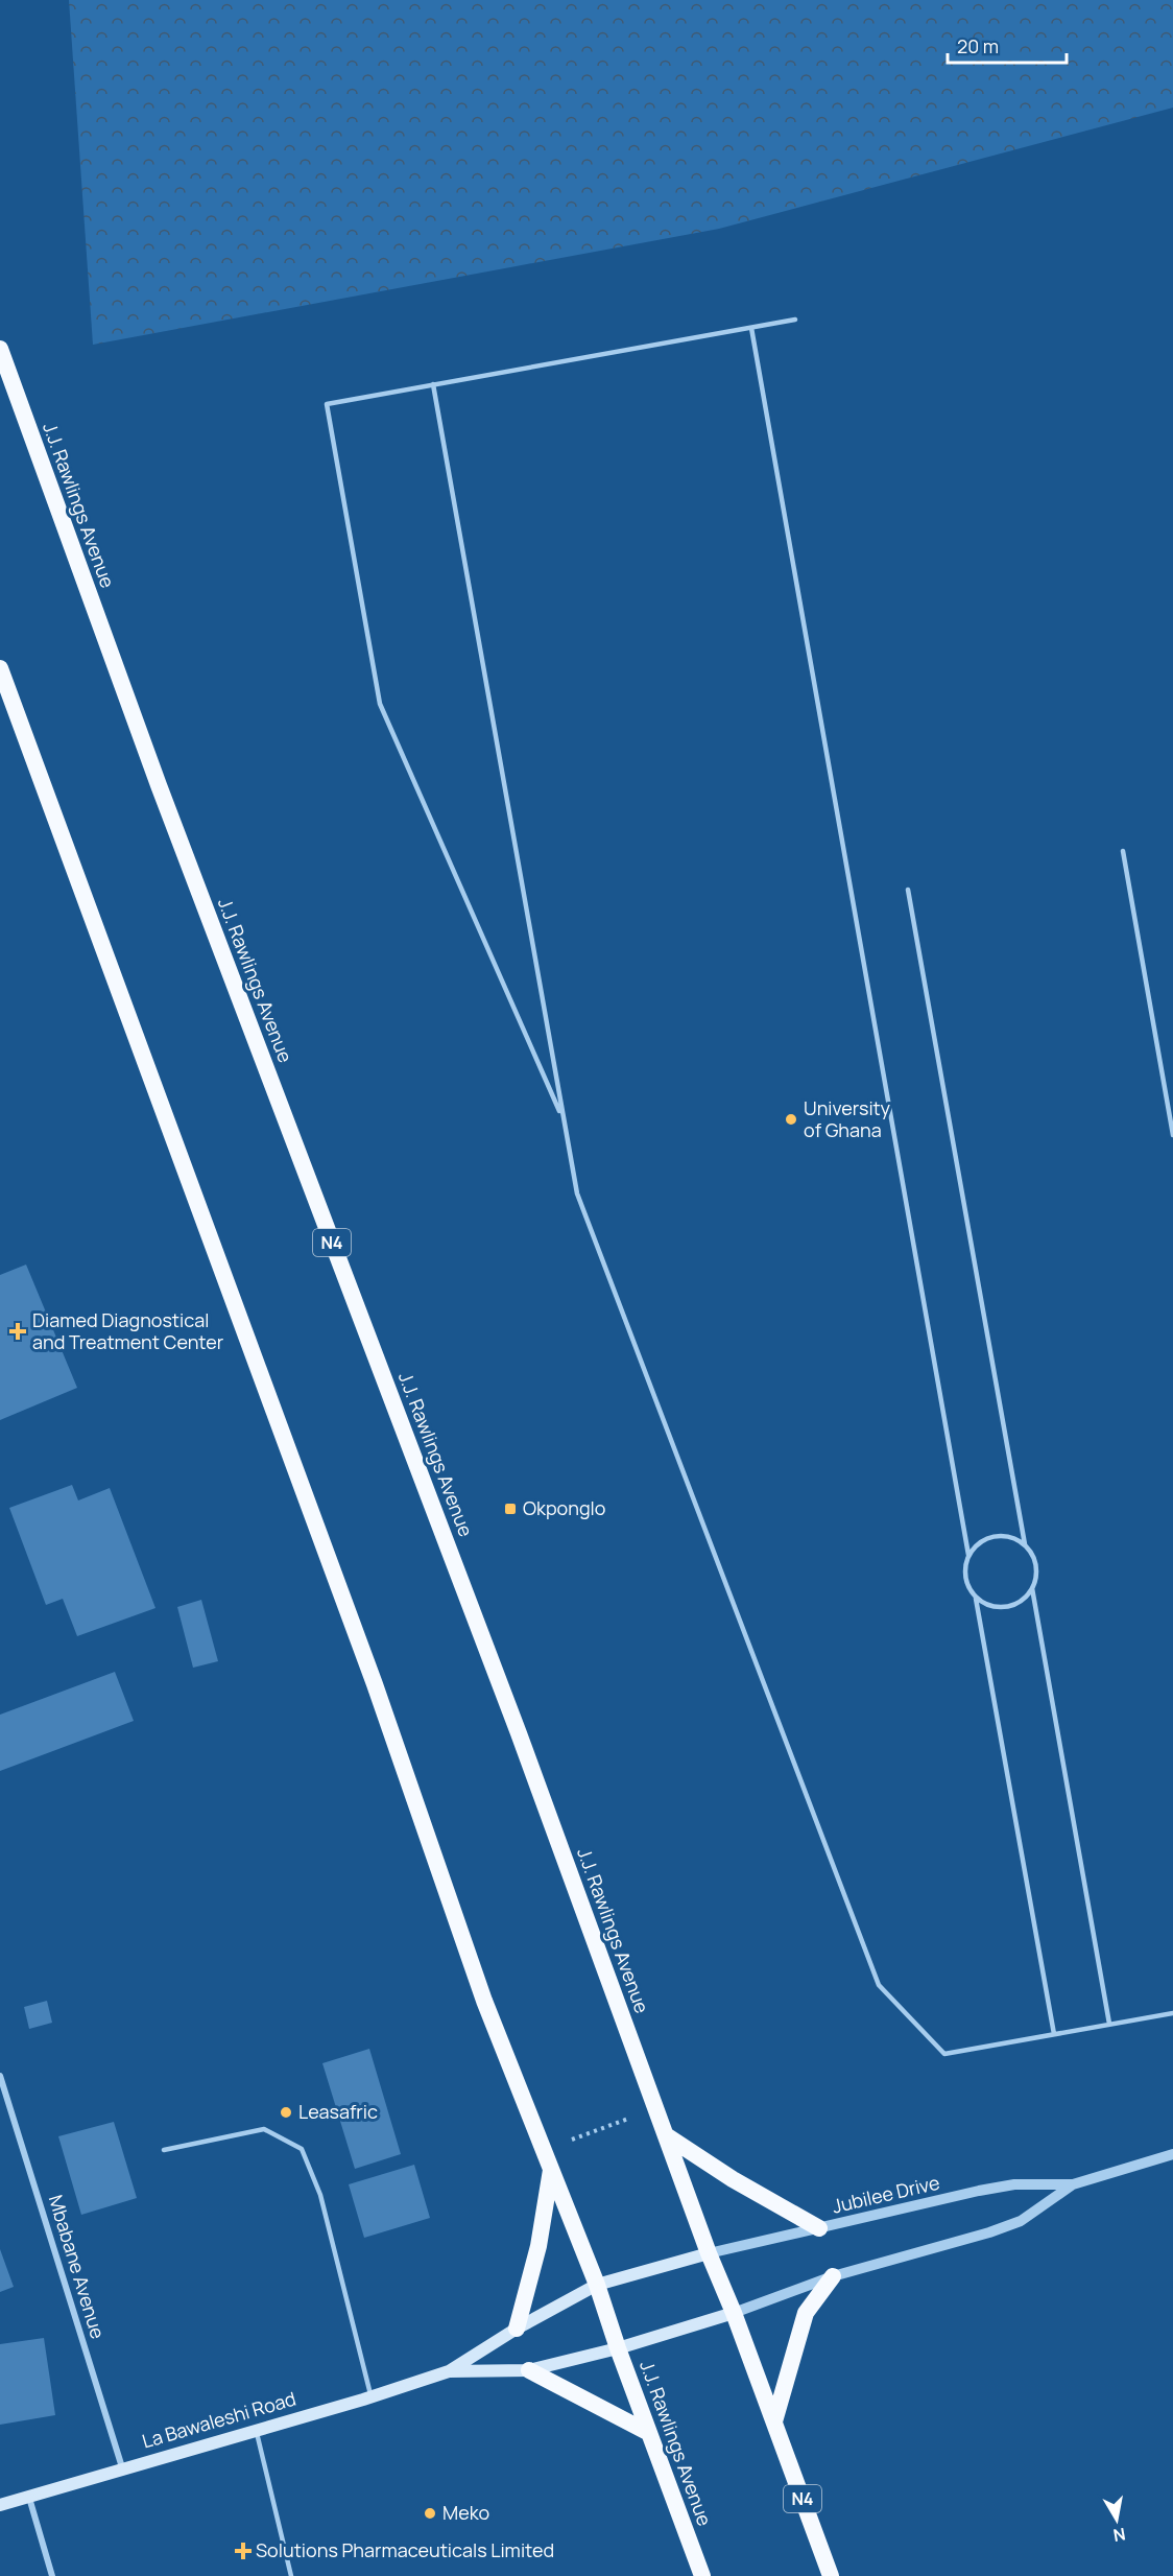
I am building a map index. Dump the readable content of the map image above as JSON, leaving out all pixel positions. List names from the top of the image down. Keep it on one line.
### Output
{"streets":{"highway":["J.J. Rawlings Avenue","N4"],"main road":["La Bawaleshi Road"],"street":["Jubilee Drive","Mbabane Avenue"]},"crossings":[["J.J. Rawlings Avenue","Jubilee Drive"],["J.J. Rawlings Avenue","La Bawaleshi Road"],["Jubilee Drive","La Bawaleshi Road"],["Mbabane Avenue","La Bawaleshi Road"]],"places":{"other":["University of Ghana","Leasafric","Meko"],"health":["Diamed Diagnostical and Treatment Center","Solutions Pharmaceuticals Limited"],"transit":["Okponglo"]},"scale_bar":"20 m","north":"bottom"}
